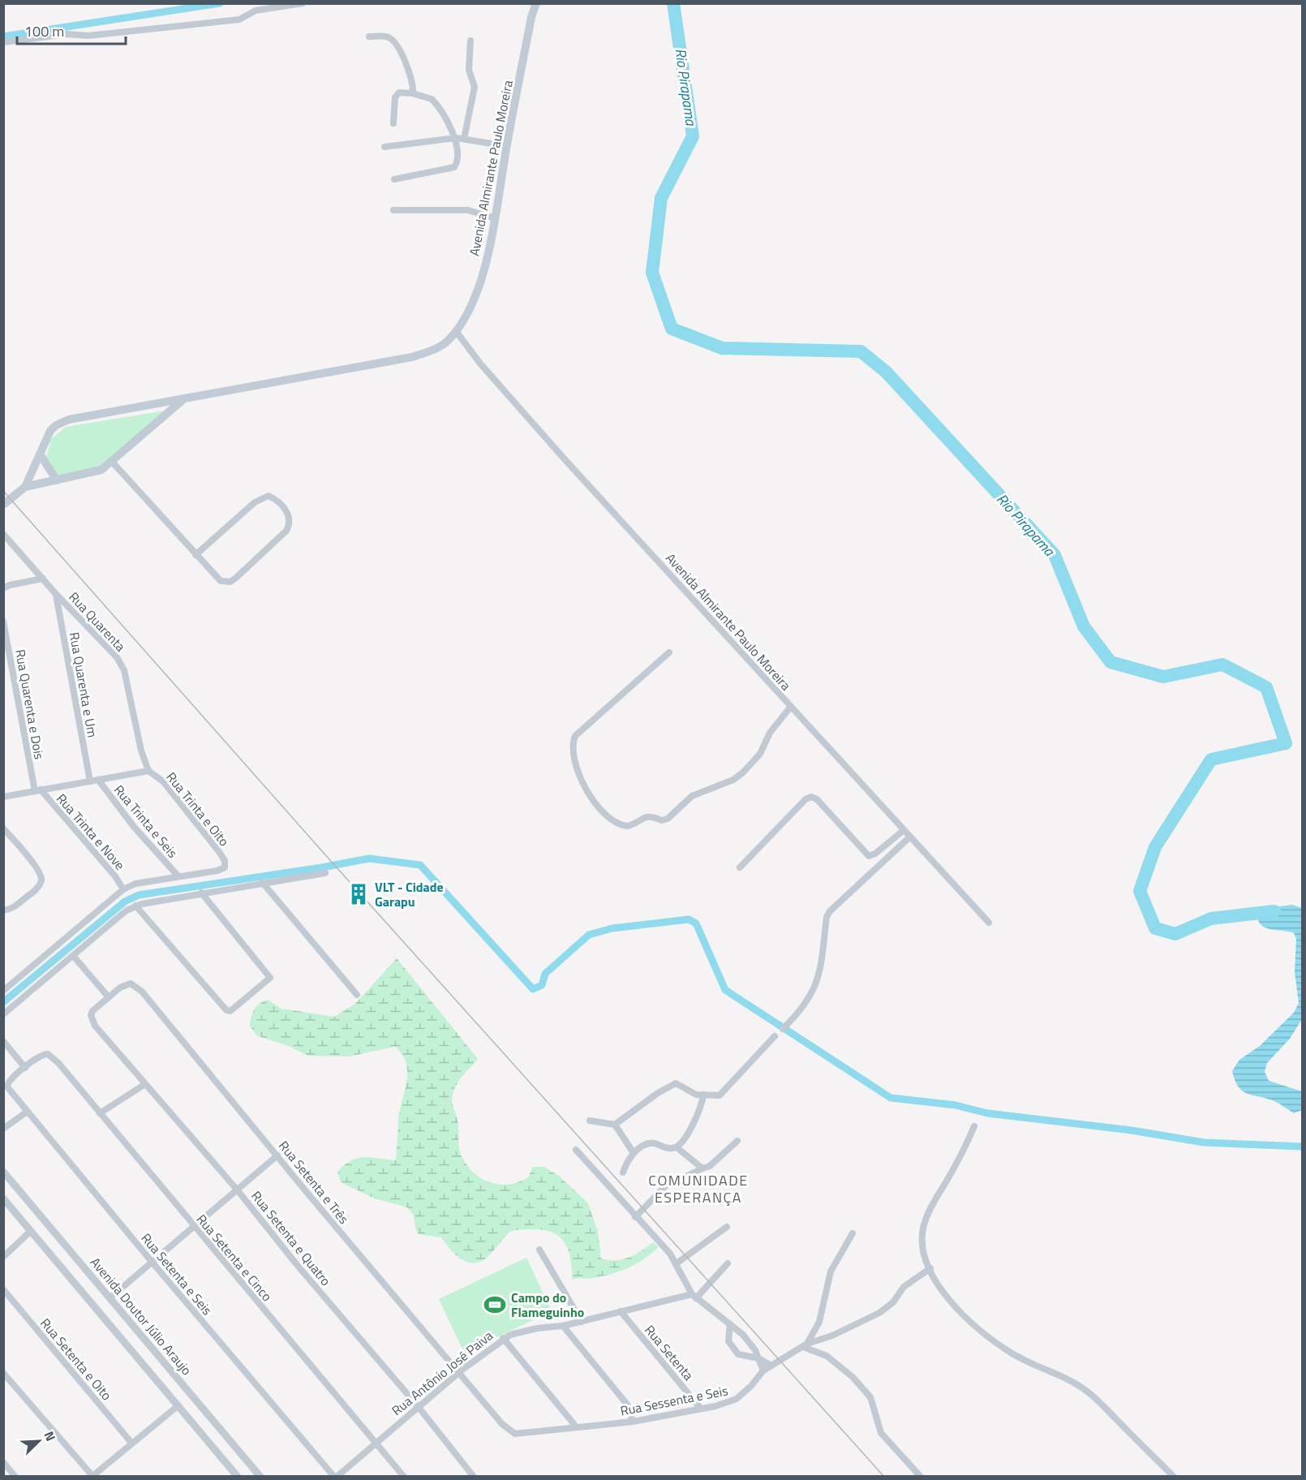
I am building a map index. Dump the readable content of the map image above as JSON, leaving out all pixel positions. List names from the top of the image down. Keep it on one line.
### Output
{"streets":{"main road":["Avenida Almirante Paulo Moreira"],"street":["Rua Quarenta","Rua Quarenta e Um","Rua Quarenta e Dois","Rua Trinta e Oito","Rua Trinta e Seis","Rua Trinta e Nove","Rua Setenta e Três","Rua Setenta e Quatro","Rua Setenta e Cinco","Rua Setenta e Seis","Avenida Doutor Júlio Araujo","Rua Setenta","Rua Setenta e Oito","Rua Antônio José Paiva","Rua Sessenta e Seis"]},"crossings":[["Rua Quarenta","Rua Quarenta e Um"],["Rua Quarenta","Rua Trinta e Oito"],["Rua Quarenta","Rua Trinta e Seis"],["Rua Quarenta e Um","Rua Trinta e Seis"],["Rua Quarenta e Dois","Rua Trinta e Seis"],["Rua Quarenta e Dois","Rua Trinta e Nove"],["Rua Trinta e Oito","Rua Trinta e Seis"],["Rua Trinta e Seis","Rua Trinta e Nove"],["Rua Setenta e Três","Rua Setenta e Quatro"],["Rua Setenta e Três","Rua Antônio José Paiva"],["Rua Setenta e Três","Rua Sessenta e Seis"],["Rua Setenta e Quatro","Rua Antônio José Paiva"],["Rua Setenta e Cinco","Rua Setenta e Seis"],["Rua Setenta e Cinco","Rua Antônio José Paiva"],["Rua Setenta e Seis","Rua Antônio José Paiva"],["Rua Setenta","Rua Antônio José Paiva"],["Rua Setenta","Rua Sessenta e Seis"]],"districts":["COMUNIDADE ESPERANÇA"],"water":["Rio Pirapama"],"places":{"building":["VLT - Cidade Garapu"],"sports":["Campo do Flameguinho"]},"scale_bar":"100 m","north":"top right"}
